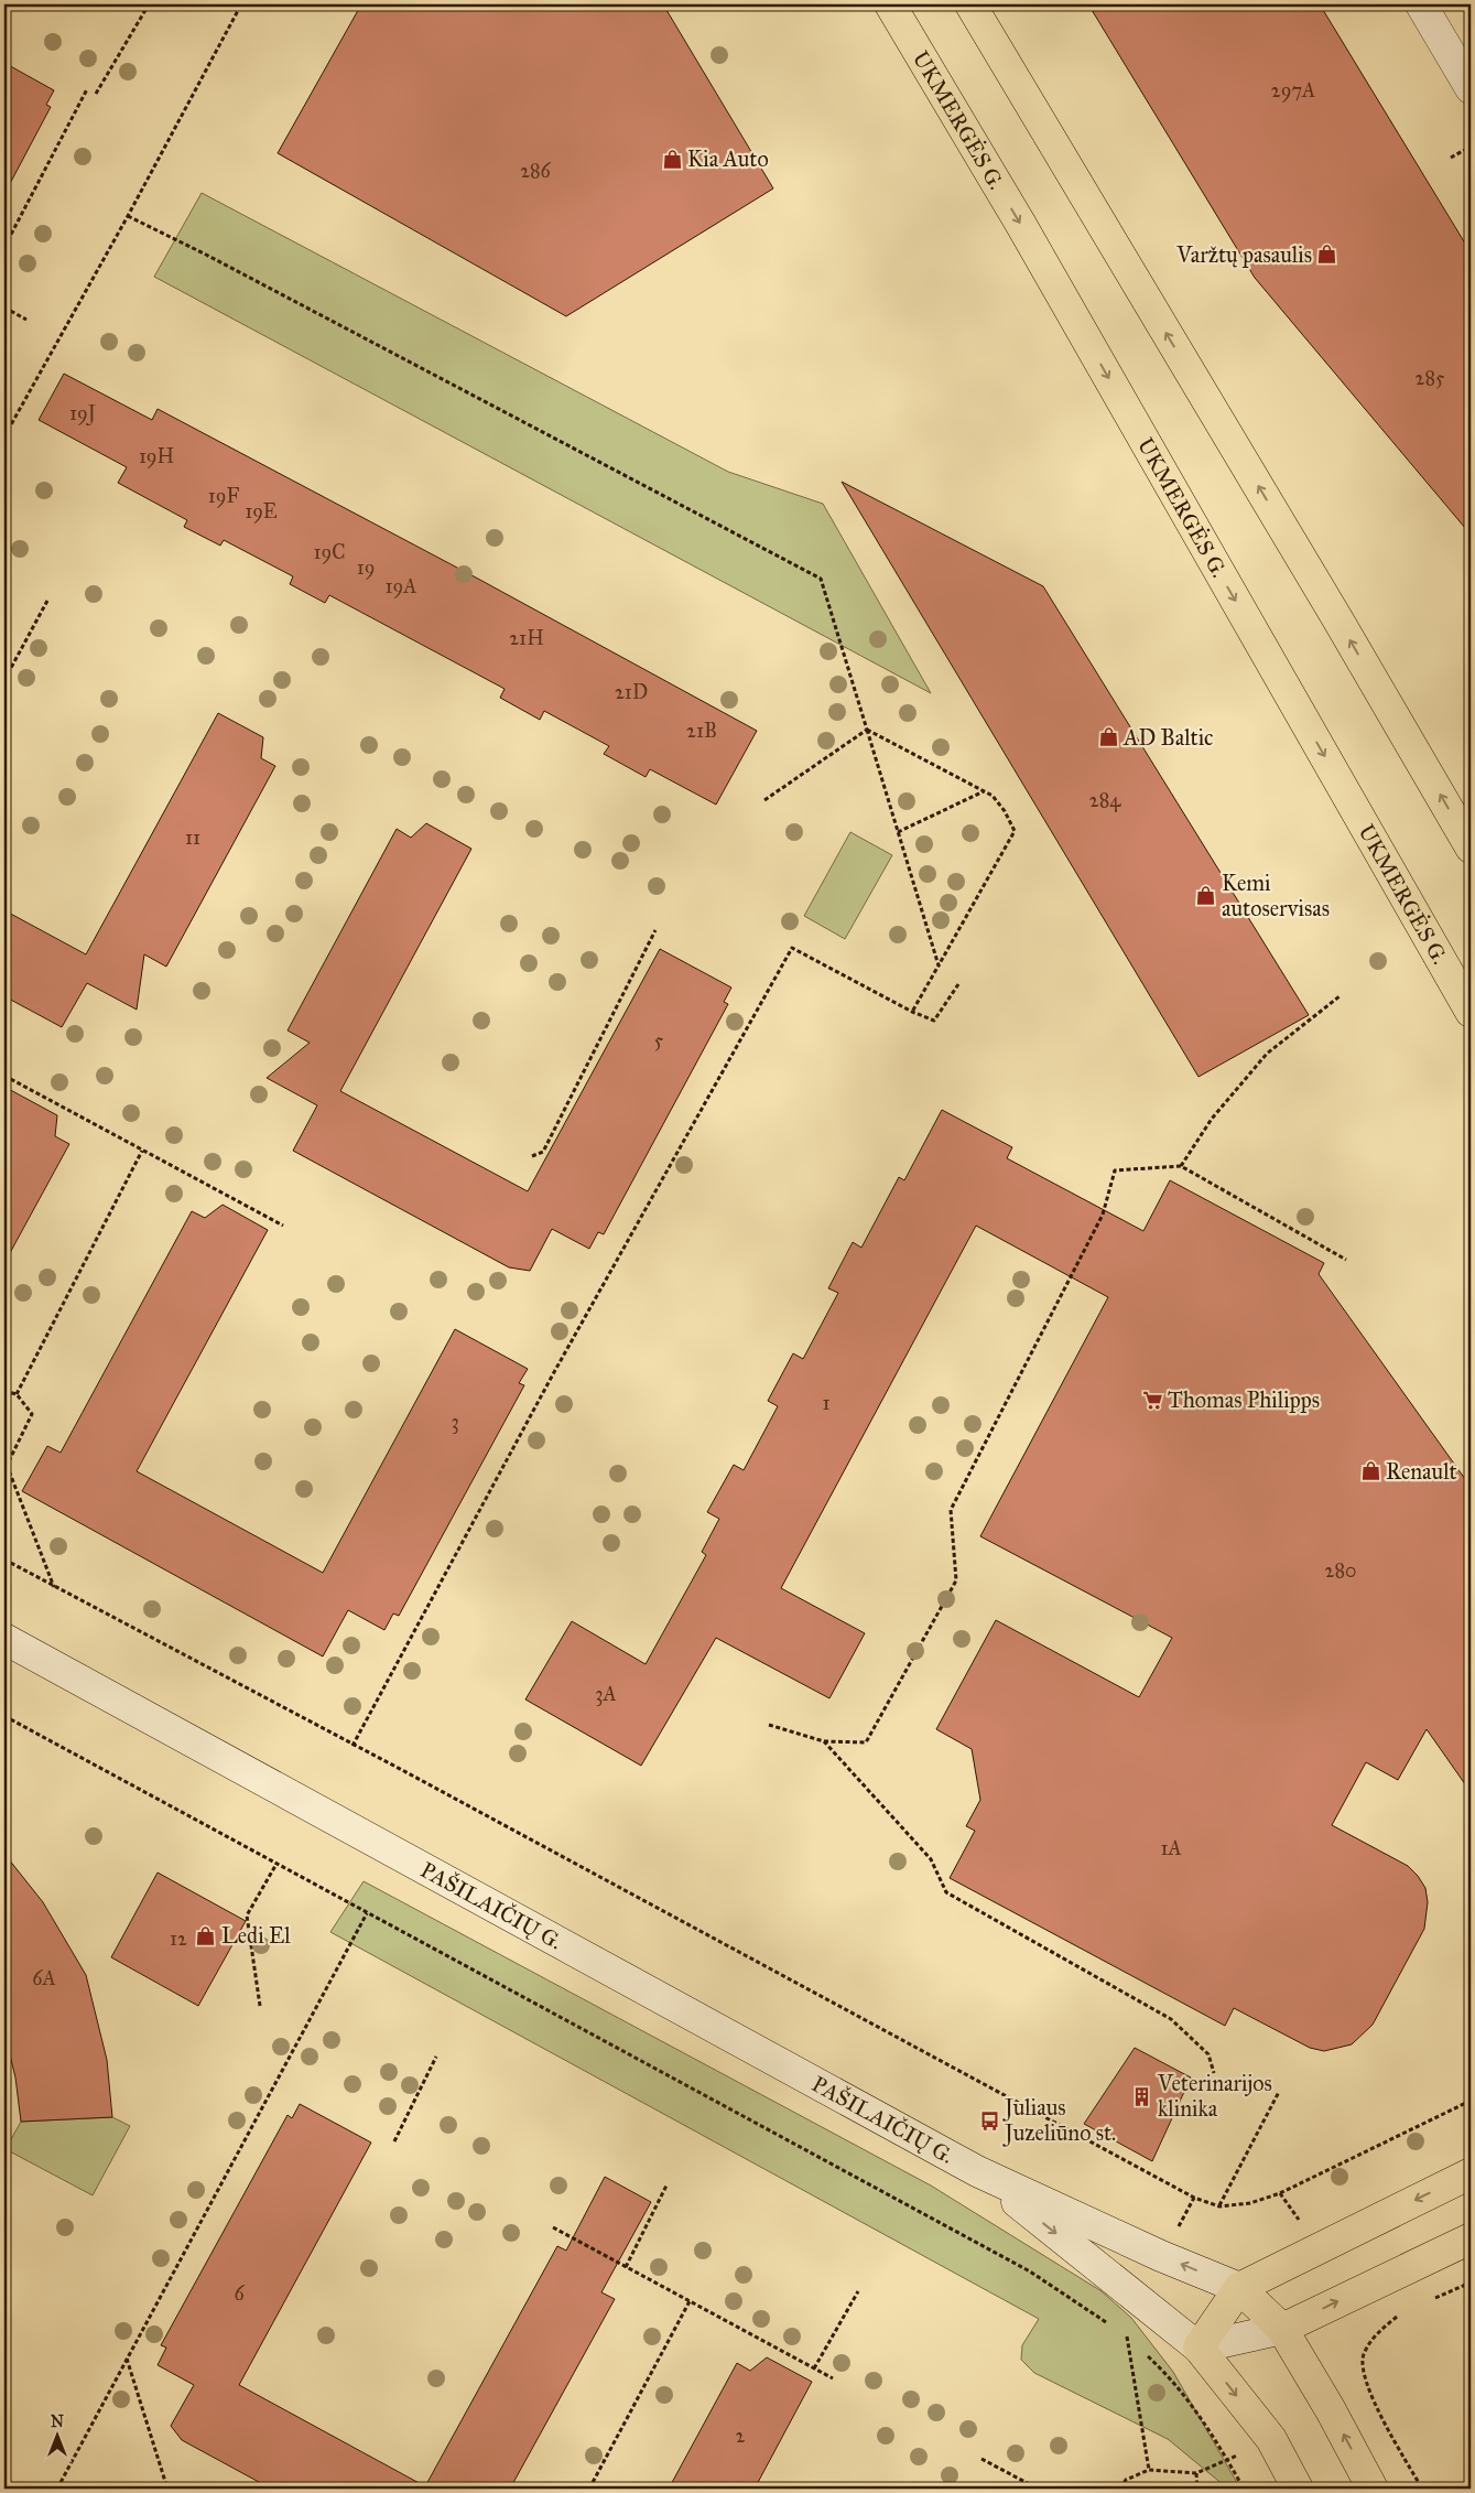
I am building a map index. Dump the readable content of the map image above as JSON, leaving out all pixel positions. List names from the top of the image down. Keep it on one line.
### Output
{"streets":{"highway":["UKMERGĖS G."],"street":["PAŠILAIČIŲ G."]},"places":{"shop":["Kia Auto","Varžtų pasaulis","AD Baltic","Kemi autoservisas","Renault","Ledi El"],"supermarket":["Thomas Philipps"],"building":["Veterinarijos klinika"],"bus stop":["Juliaus Juzeliūno st."]},"house_numbers":["297A","286","285","19J","19H","19F","19E","19C","19","19A","21H","21D","21B","284","11","5","1","3","280","3A","1A","12","6A","6","2"],"north":"top"}
